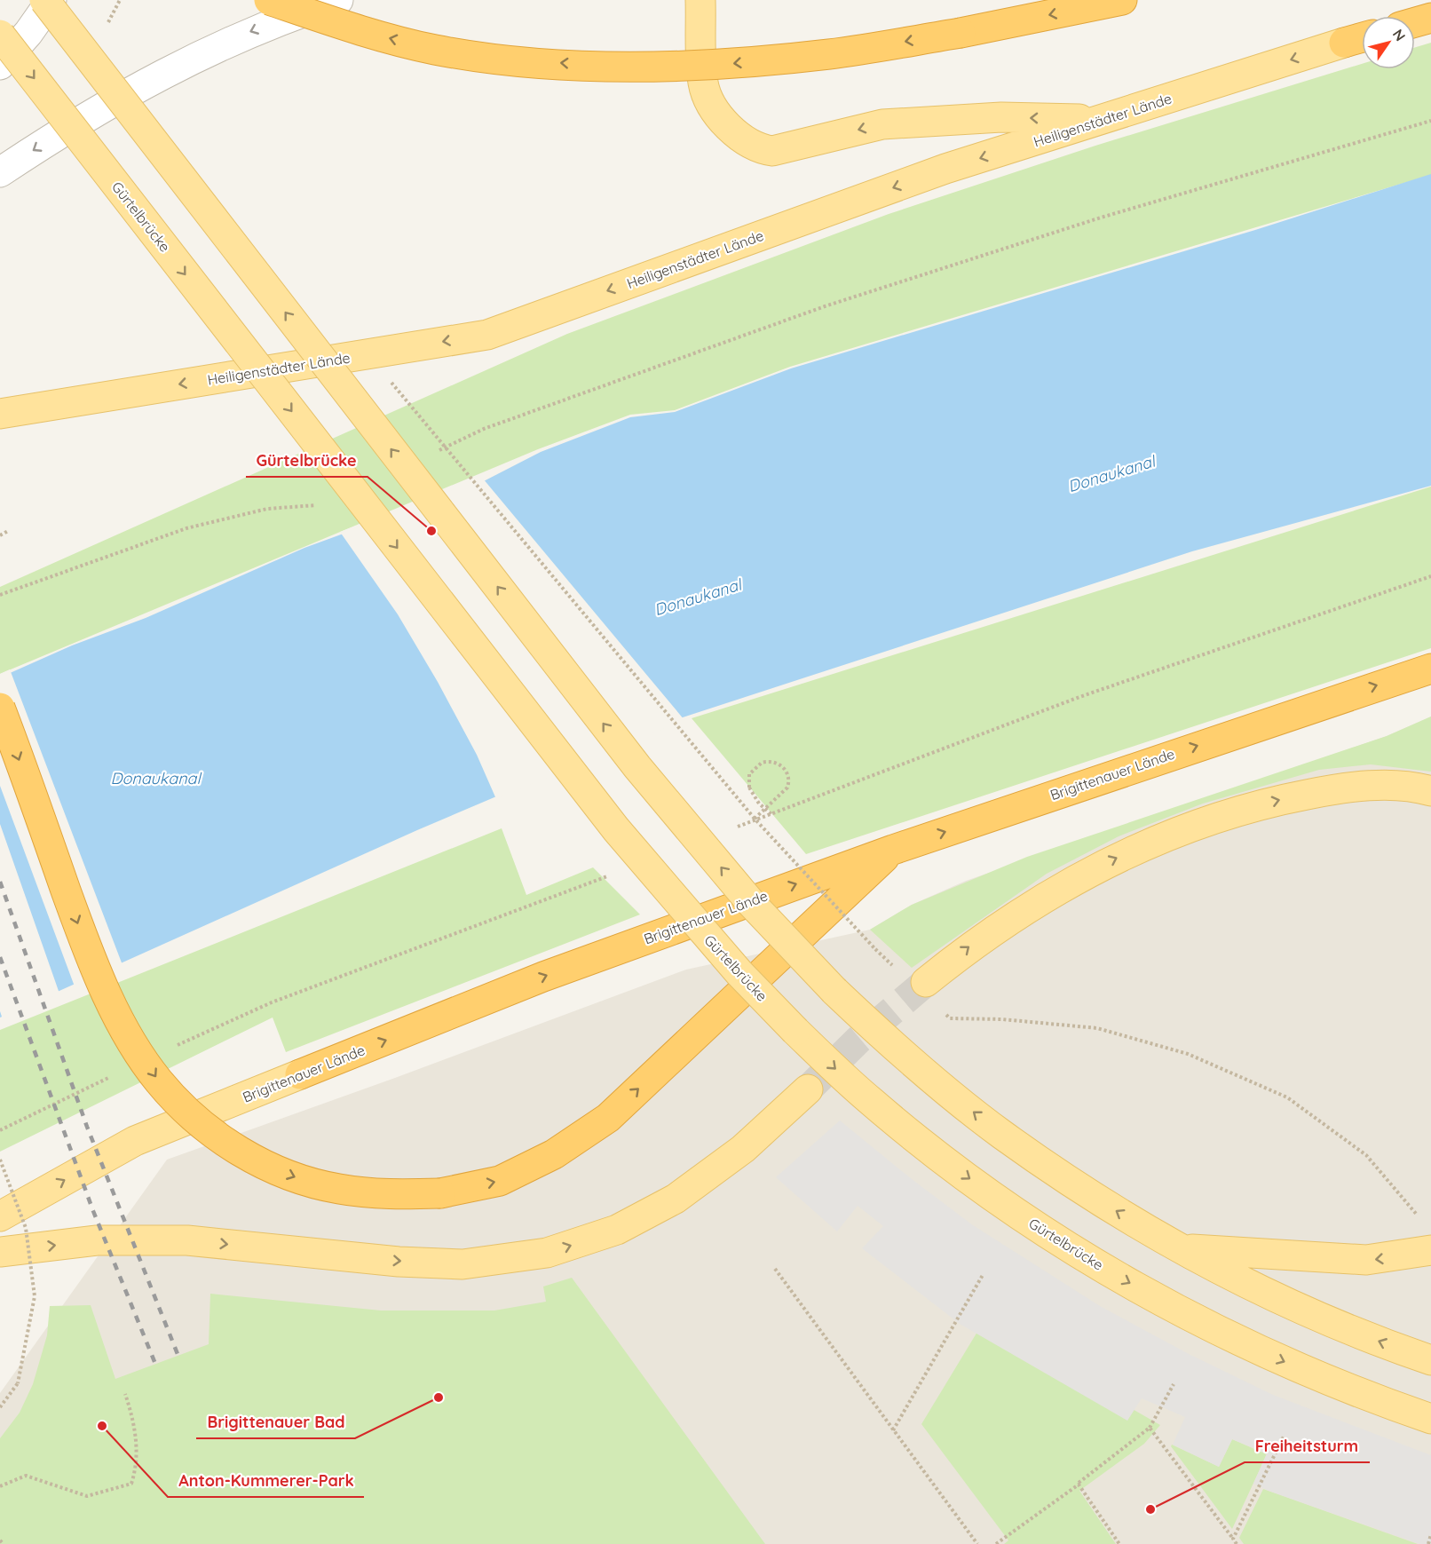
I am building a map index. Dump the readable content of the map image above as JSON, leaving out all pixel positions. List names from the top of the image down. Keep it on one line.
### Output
{"streets":{"highway":["Heiligenstädter Lände","Brigittenauer Lände"],"main road":["Gürtelbrücke"]},"one_way":["Heiligenstädter Lände","Brigittenauer Lände"],"water":["Donaukanal"],"places":["Gürtelbrücke","Brigittenauer Bad","Anton-Kummerer-Park","Freiheitsturm"],"north":"top right"}
